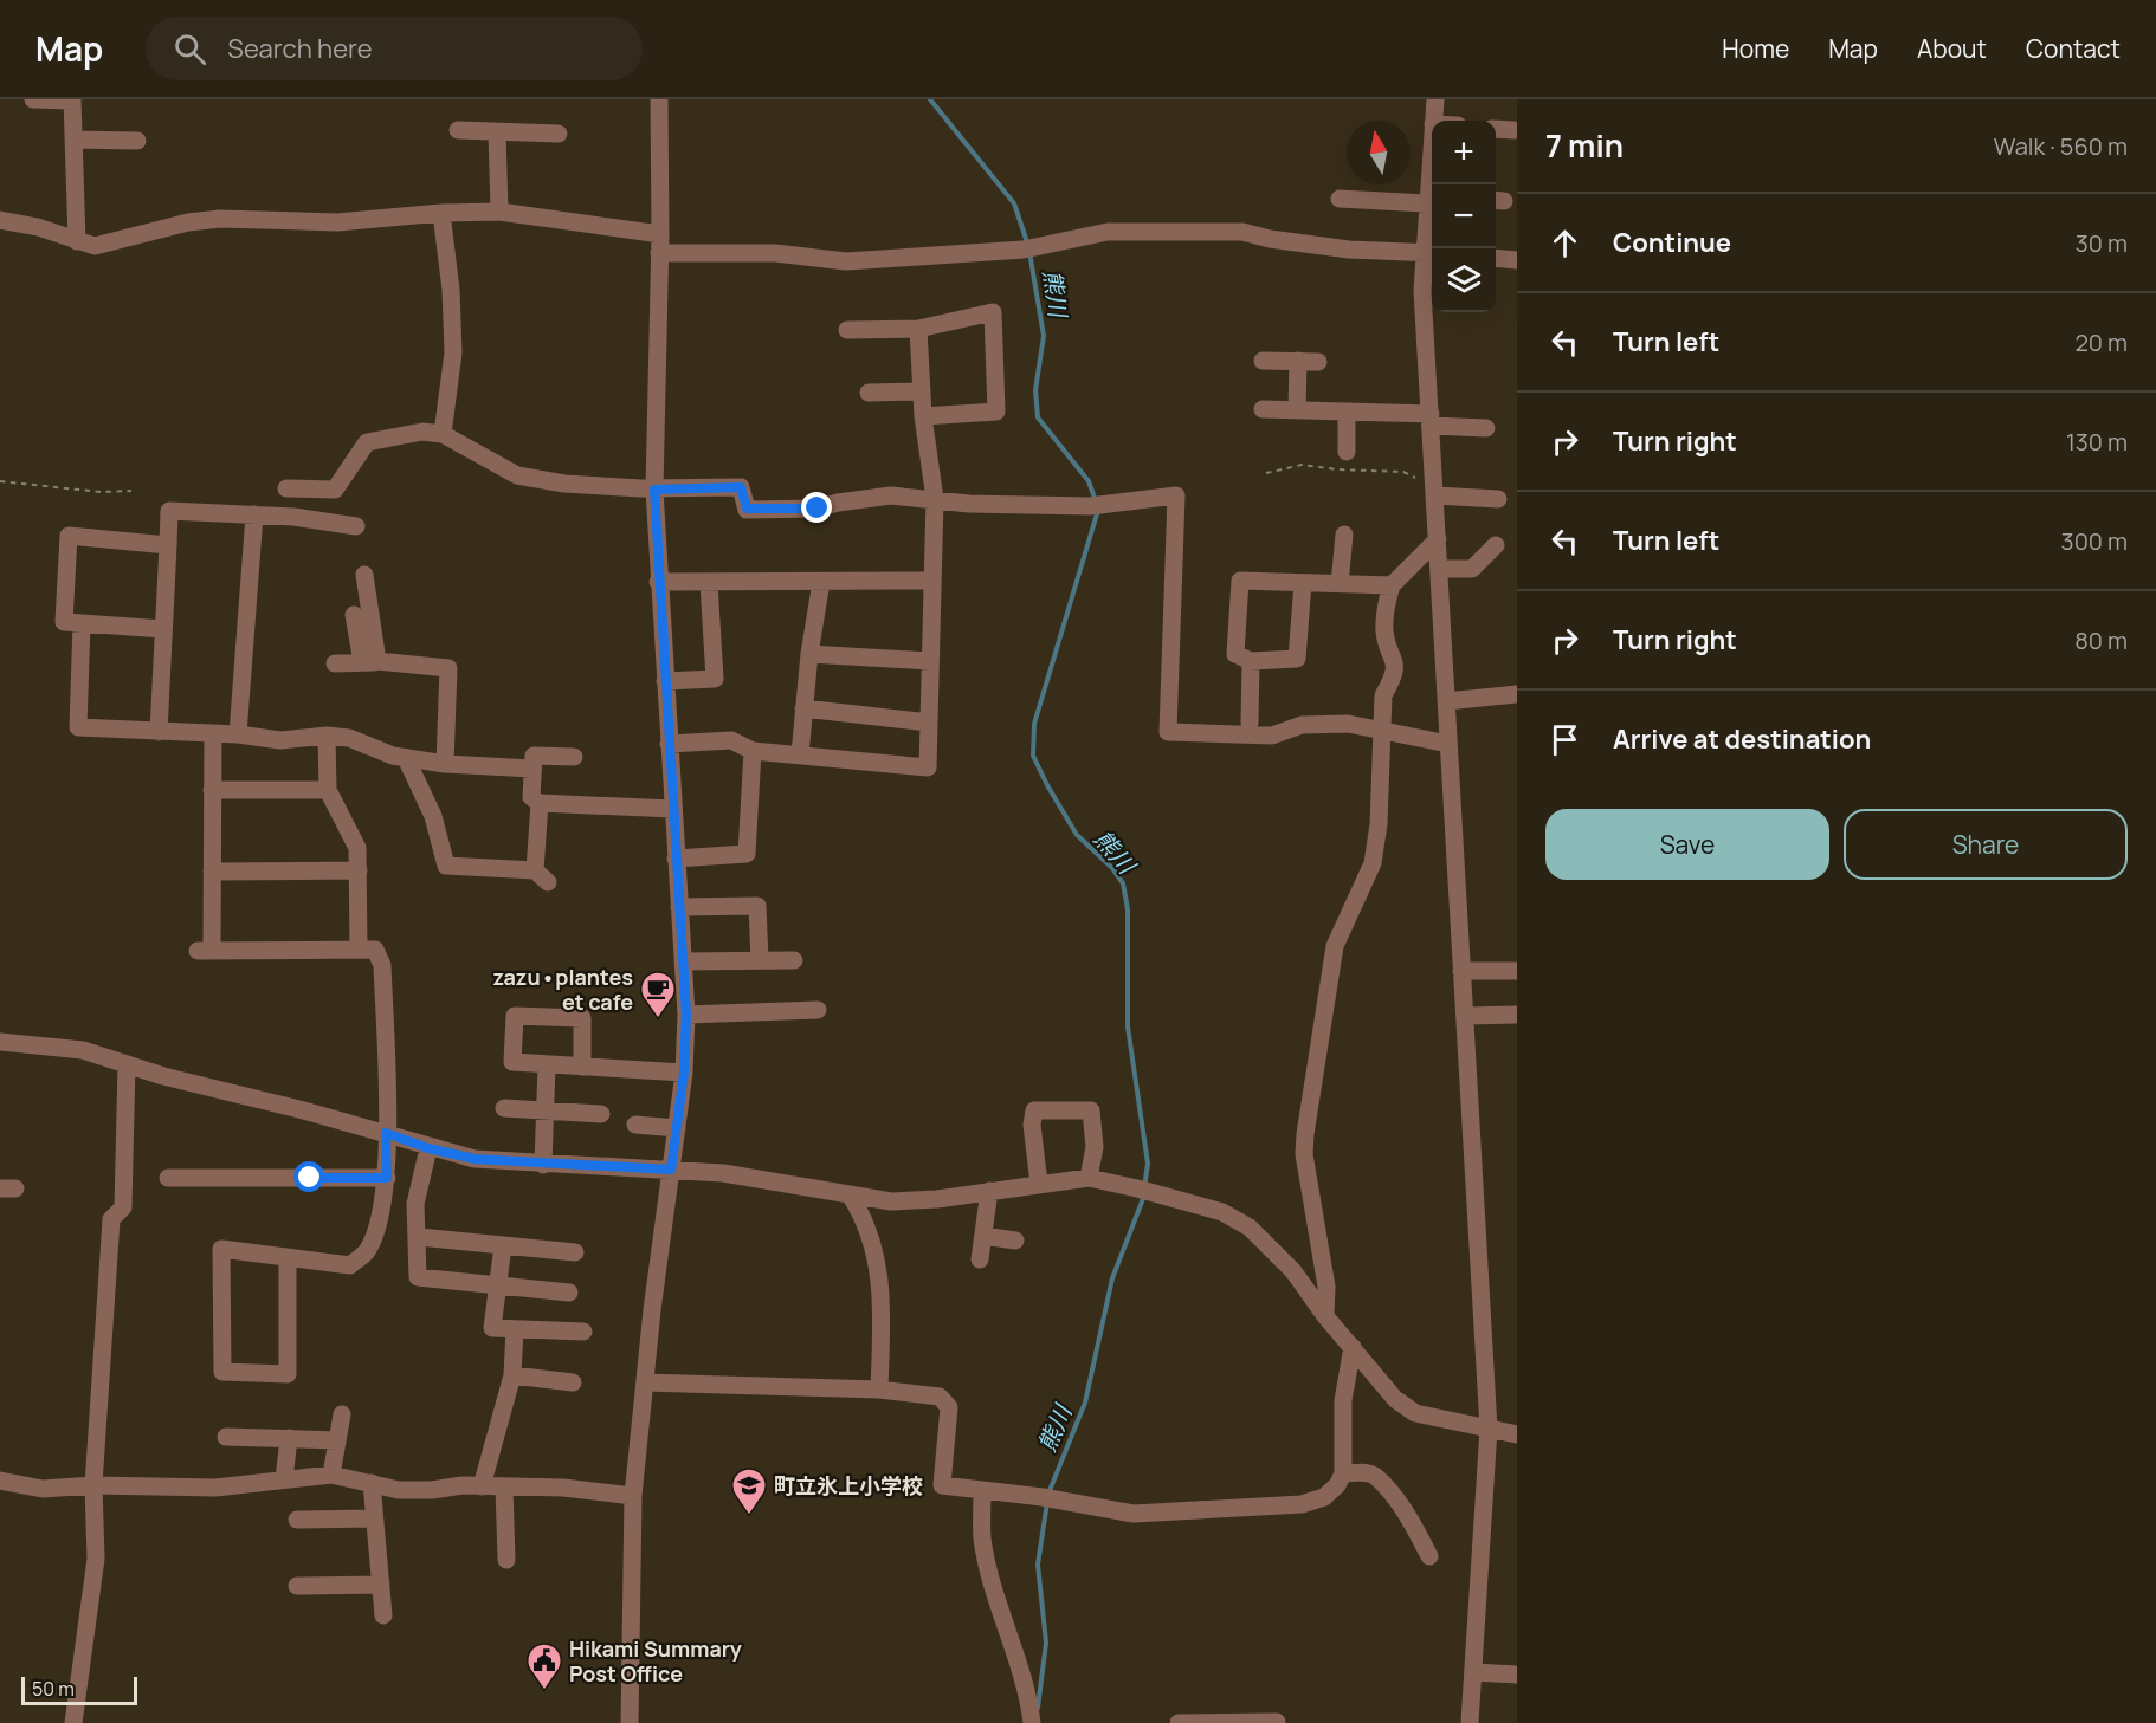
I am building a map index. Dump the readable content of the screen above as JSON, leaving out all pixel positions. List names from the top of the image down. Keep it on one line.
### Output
{"water":["熊川"],"places":{"cafe":["zazu•plantes et cafe"],"school or university":["町立氷上小学校"],"public building":["Hikami Summary Post Office"]},"scale_bar":"50 m","north":"top","page":{"header":"Map","search":"Search here","nav":["Home","Map","About","Contact"],"heading":["7 min","Walk · 560 m"],"map_buttons":["+","−"],"list":[["Continue","30 m"],["Turn left","20 m"],["Turn right","130 m"],["Turn left","300 m"],["Turn right","80 m"],"Arrive at destination"],"buttons":["Save","Share"],"scale":"50 m"}}
